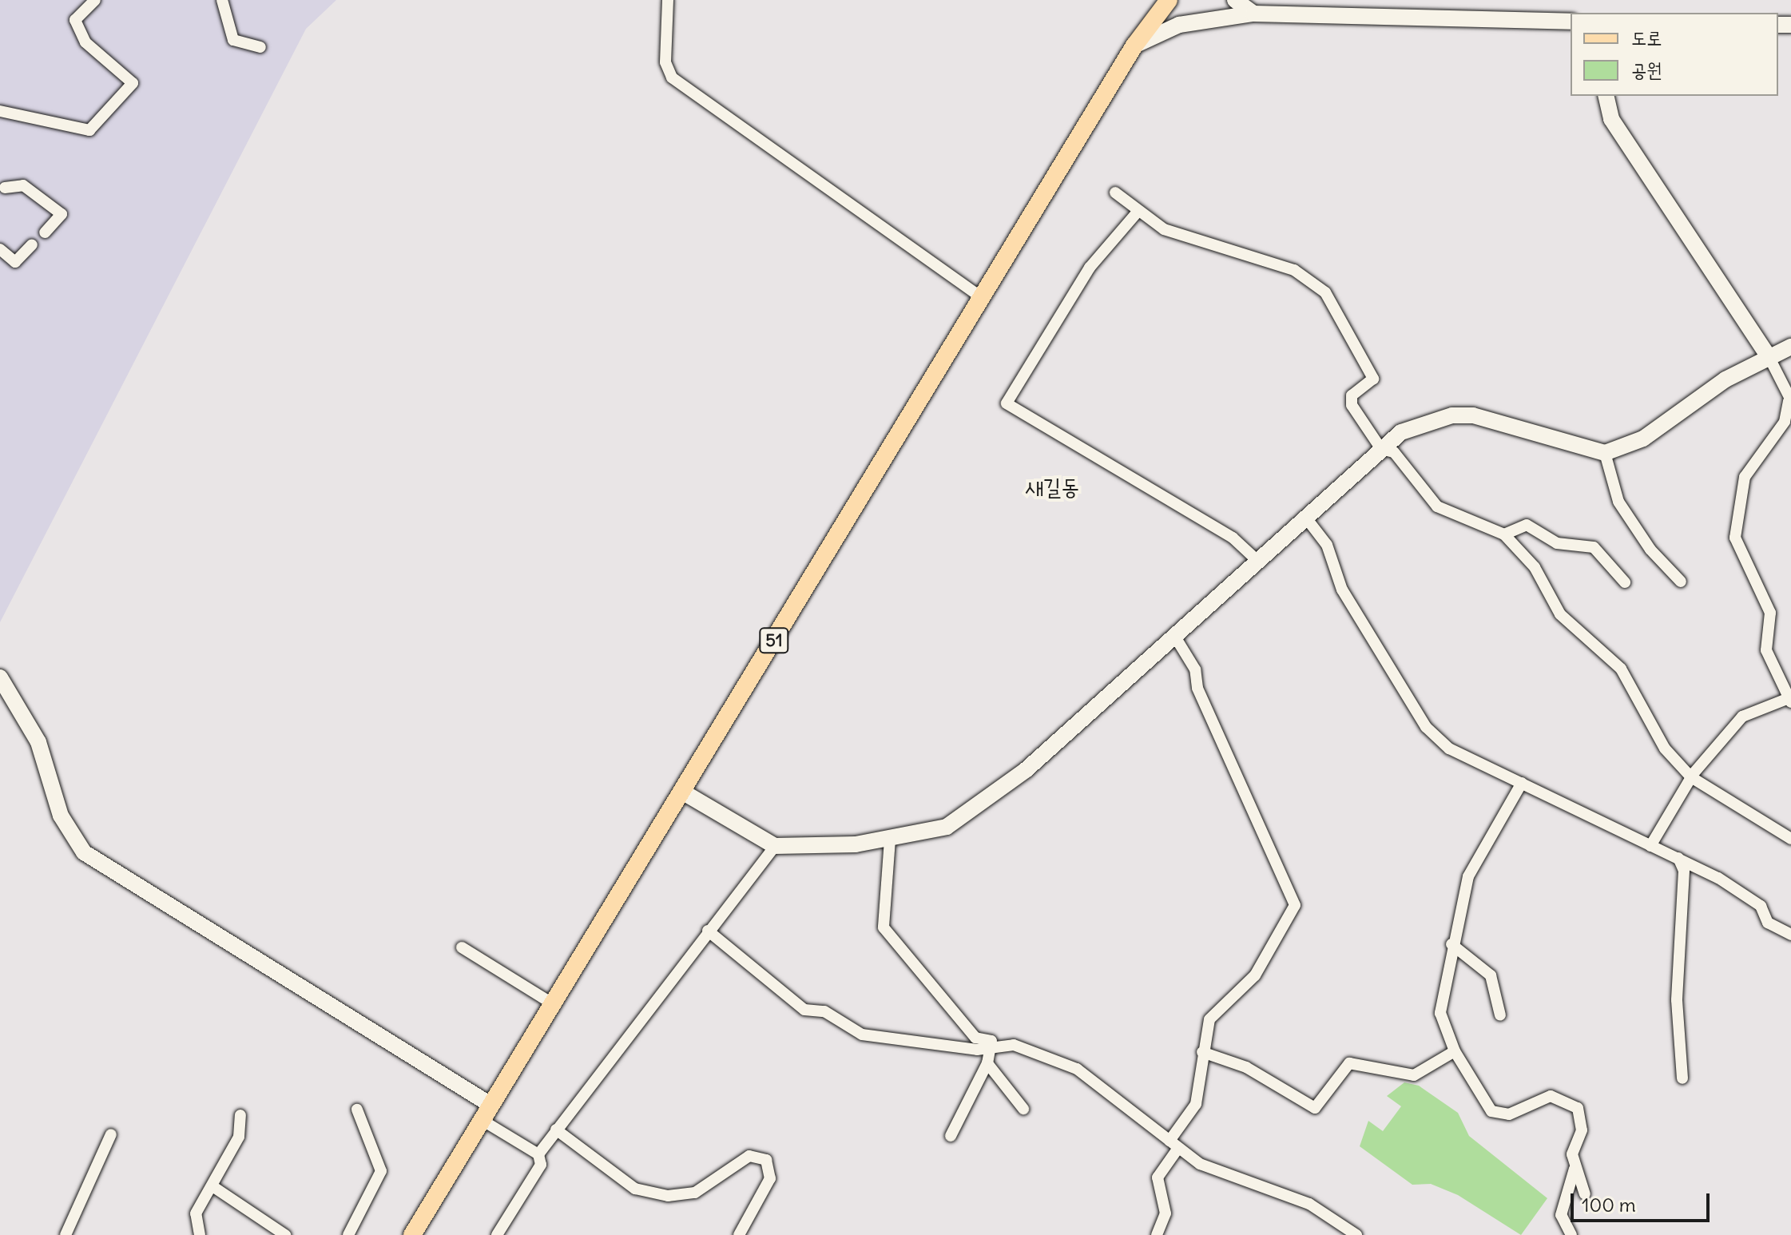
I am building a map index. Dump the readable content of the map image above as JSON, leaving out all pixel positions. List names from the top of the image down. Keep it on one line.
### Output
{"streets":{"main road":["51"]},"districts":["새길동"],"legend":["도로","공원"],"scale_bar":"100 m"}
